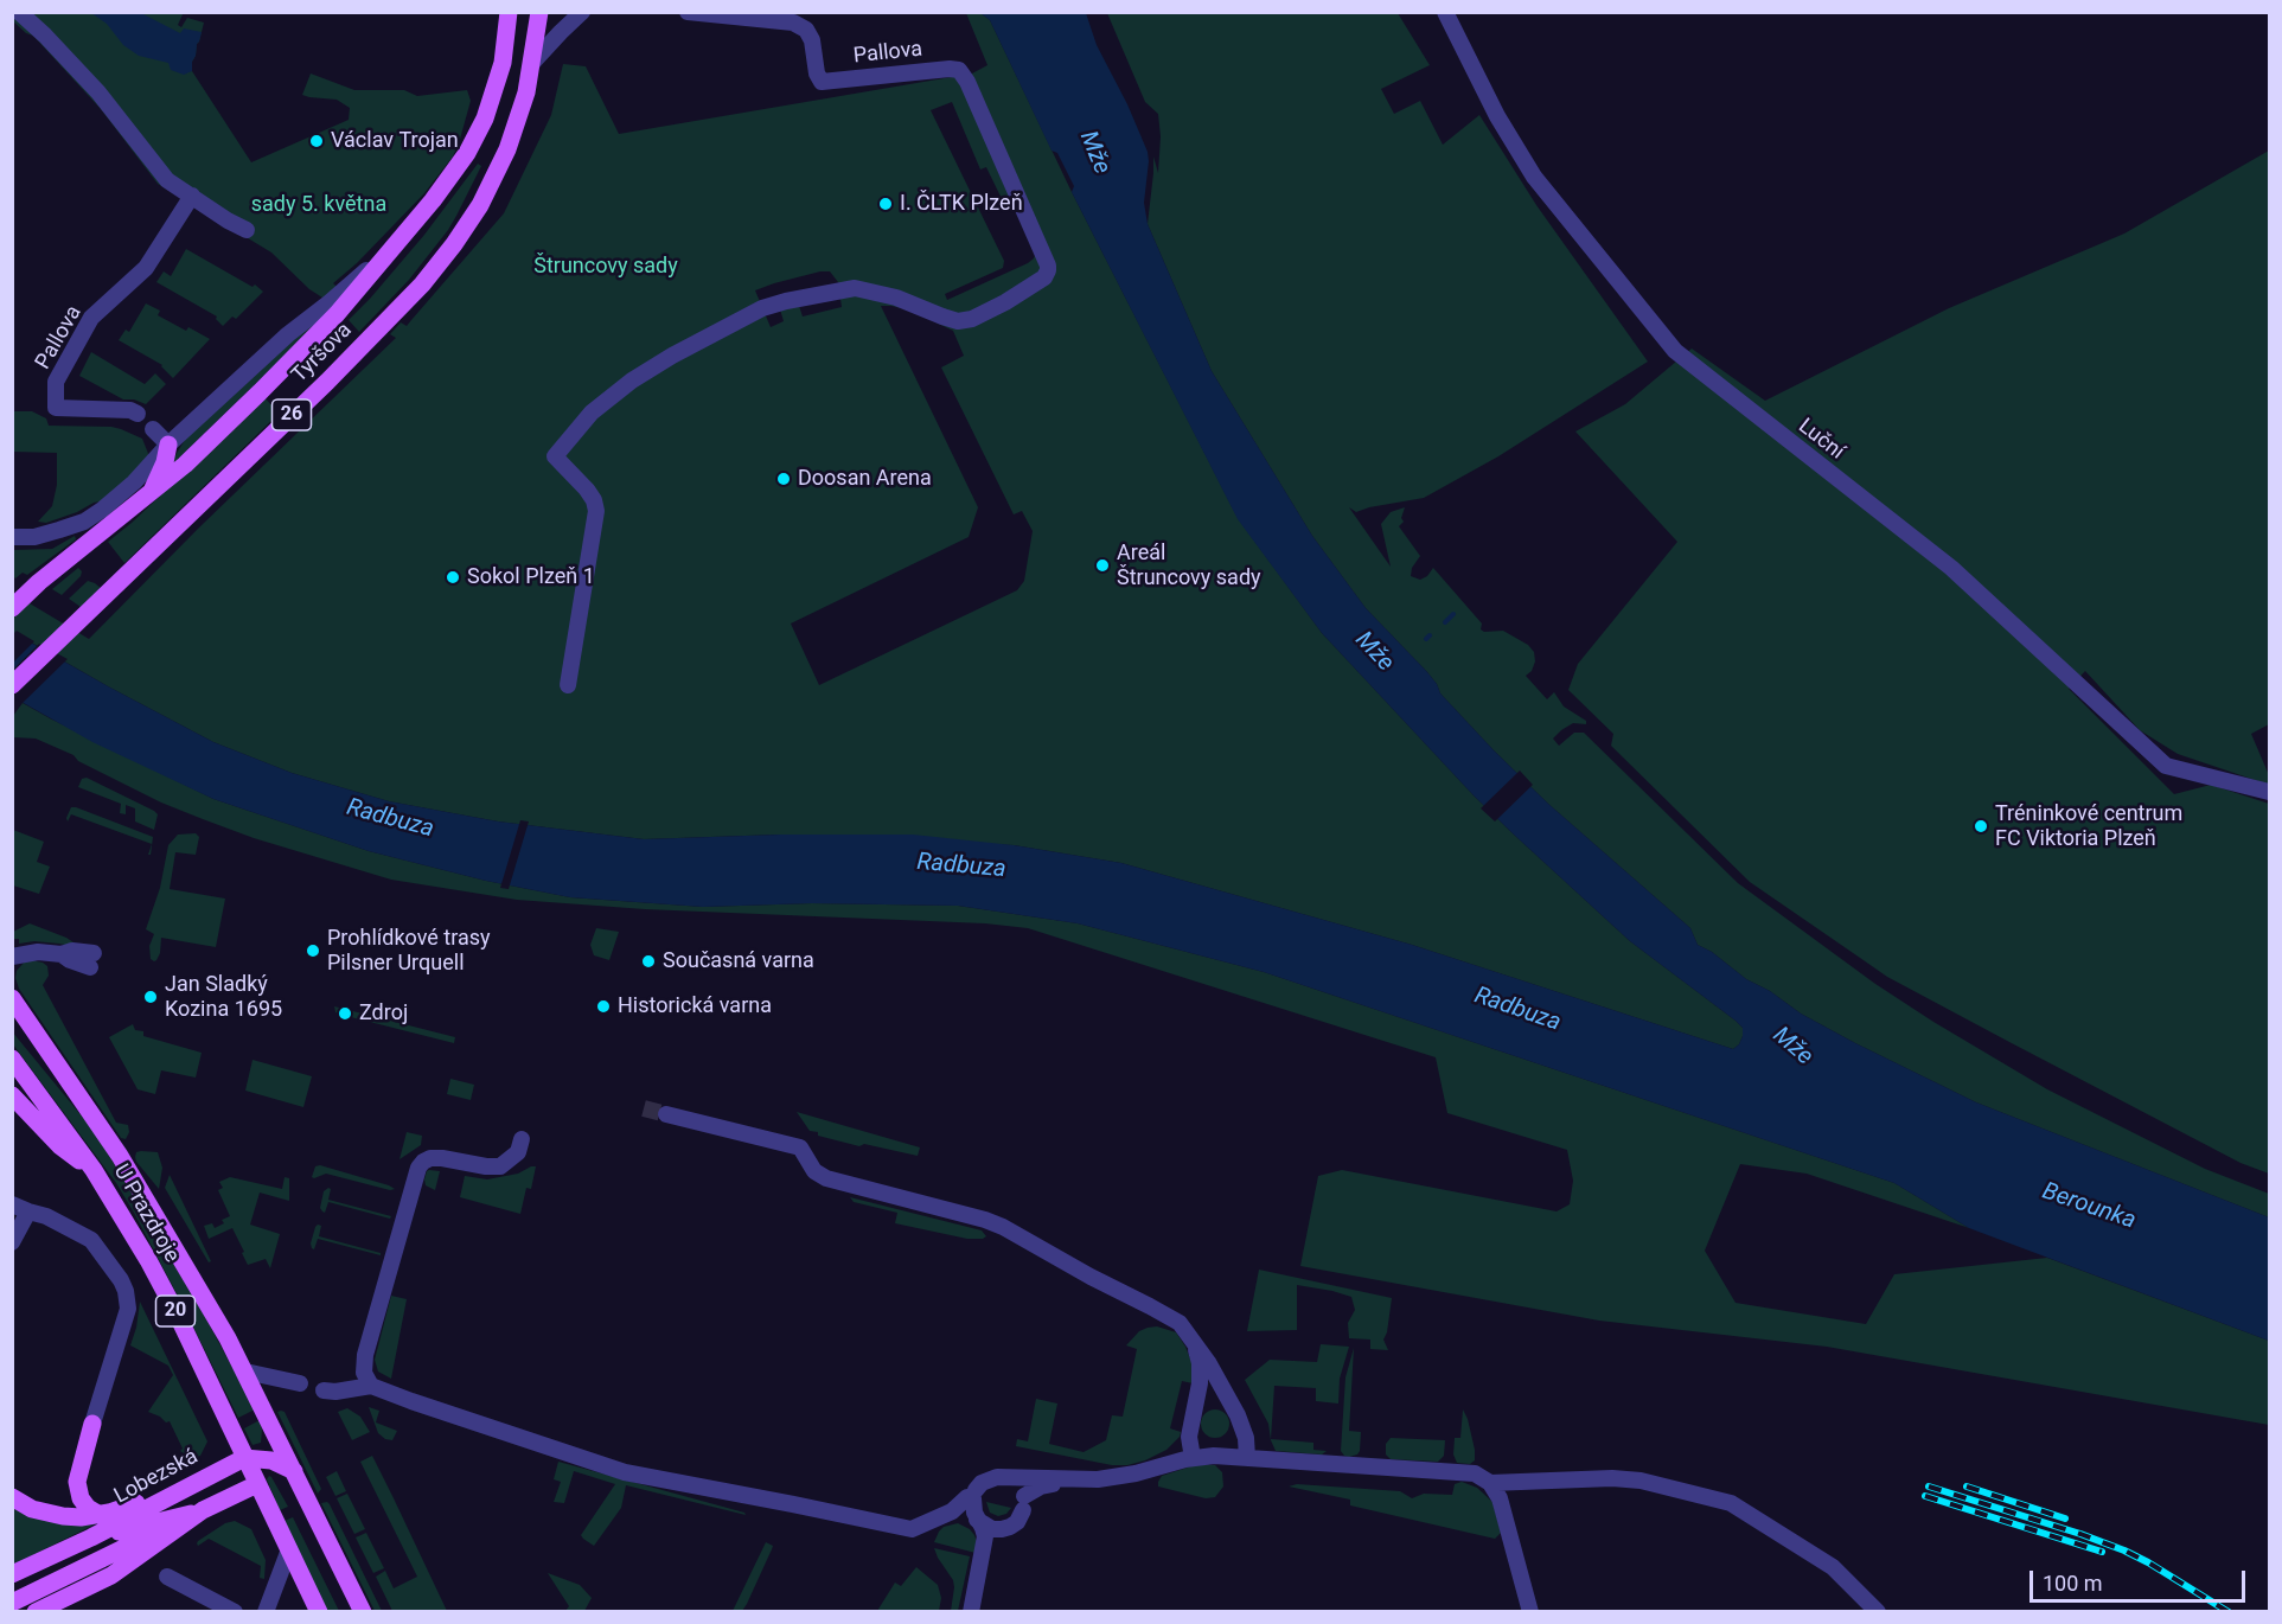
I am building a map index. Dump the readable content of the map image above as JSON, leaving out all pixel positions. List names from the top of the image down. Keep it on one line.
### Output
{"streets":{"main road":["Tyršova","26","U Prazdroje","20","Lobezská"],"street":["Pallova","Luční"]},"crossings":[["U Prazdroje","20"],["U Prazdroje","Lobezská"],["20","Lobezská"]],"water":["Mže","Radbuza","Berounka"],"parks":["sady 5. května","Štruncovy sady"],"places":["Václav Trojan","I. ČLTK Plzeň","Doosan Arena","Areál Štruncovy sady","Sokol Plzeň 1","Tréninkové centrum FC Viktoria Plzeň","Prohlídkové trasy Pilsner Urquell","Současná varna","Jan Sladký Kozina 1695","Historická varna","Zdroj"],"scale_bar":"100 m"}
